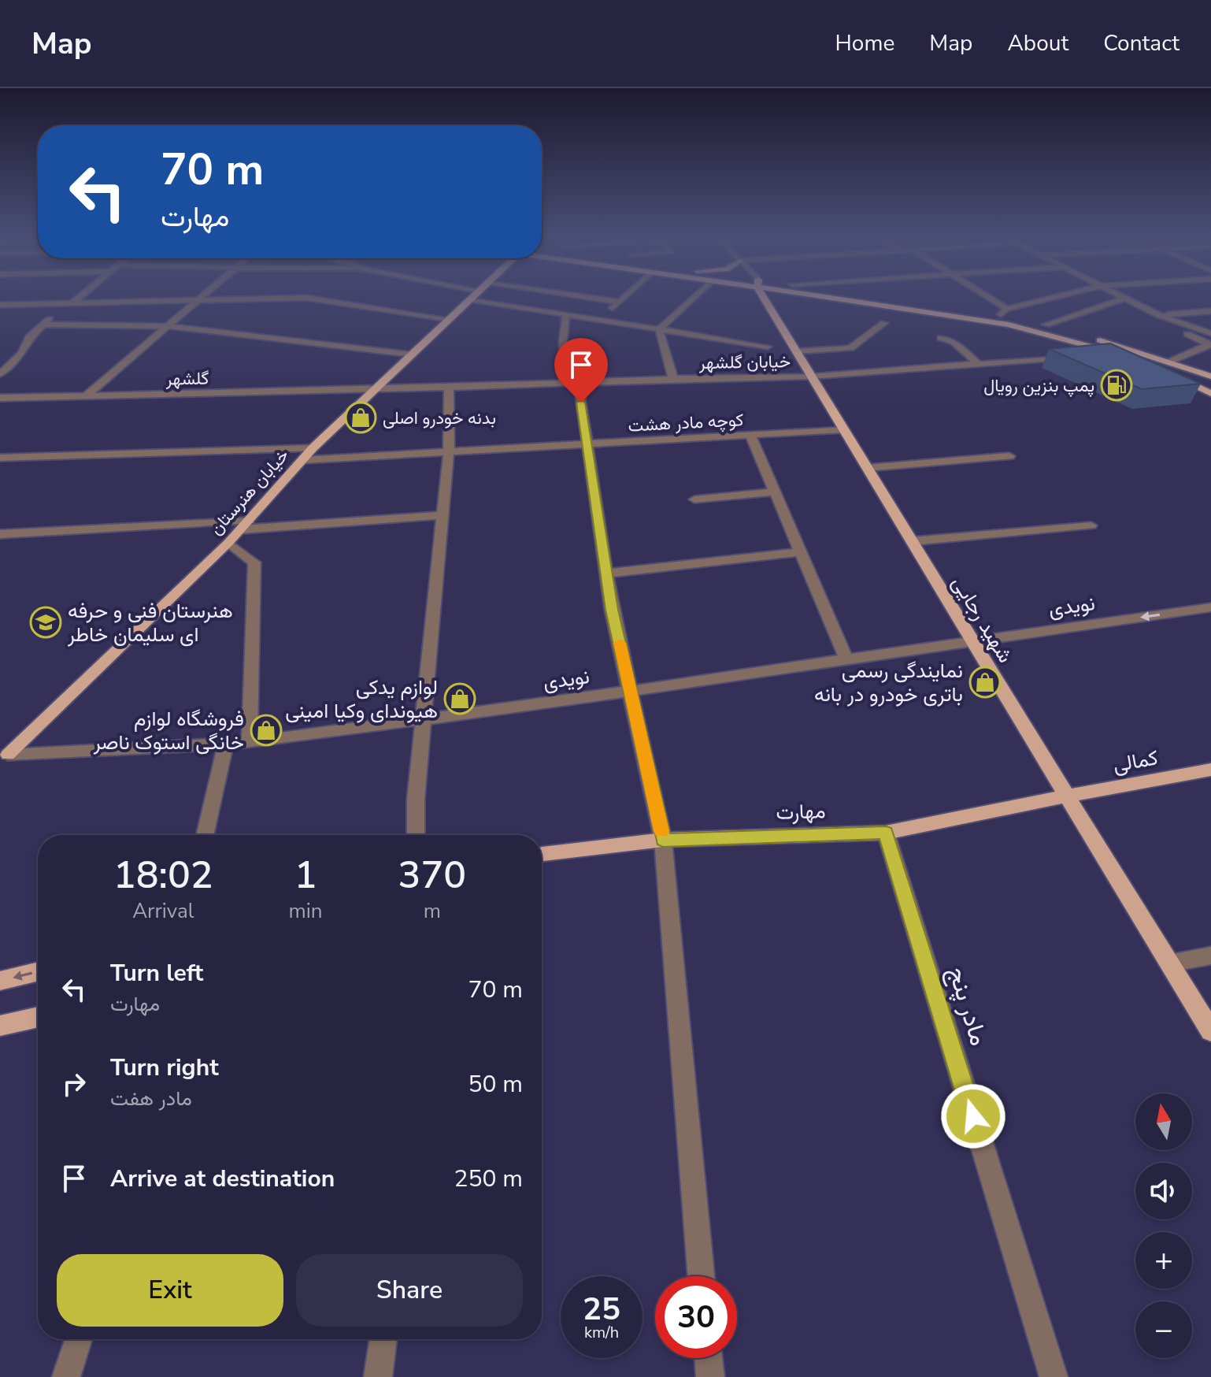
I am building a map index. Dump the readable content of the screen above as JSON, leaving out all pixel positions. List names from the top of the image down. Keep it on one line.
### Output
{"streets":{"main road":["خیابان هنرستان","شهید رجایی","کمالی","مهارت"],"street":["خیابان گلشهر","گلشهر","کوچه مادر هشت","نویدی","مادر پنج"]},"crossings":[["خیابان گلشهر","گلشهر"],["خیابان گلشهر","خیابان هنرستان"],["خیابان گلشهر","شهید رجایی"],["گلشهر","خیابان هنرستان"],["کوچه مادر هشت","خیابان هنرستان"],["کوچه مادر هشت","شهید رجایی"],["خیابان هنرستان","نویدی"],["نویدی","شهید رجایی"],["شهید رجایی","کمالی"],["شهید رجایی","مهارت"],["کمالی","مهارت"],["مهارت","مادر پنج"]],"places":{"fuel station":["پمپ بنزین رویال"],"shop":["بدنه خودرو اصلی","نمایندگی رسمی باتری خودرو در بانه","لوازم یدکى هیونداى وکیا امینى","فروشگاه لوازم خانگى استوک ناصر"],"school or university":["هنرستان فنی و حرفه ای سلیمان خاطر"]},"north":"top","page":{"header":"Map","nav":["Home","Map","About","Contact"],"turn":["70 m","مهارت"],"eta":["18:02","Arrival","1","min","370","m"],"list":[{"name":"Turn left","note":"مهارت","value":"70 m"},{"name":"Turn right","note":"مادر هفت","value":"50 m"},{"name":"Arrive at destination","value":"250 m"}],"map_buttons":["+","−"],"buttons":["Exit","Share"],"speed":"25 km/h","limit":"30"}}
